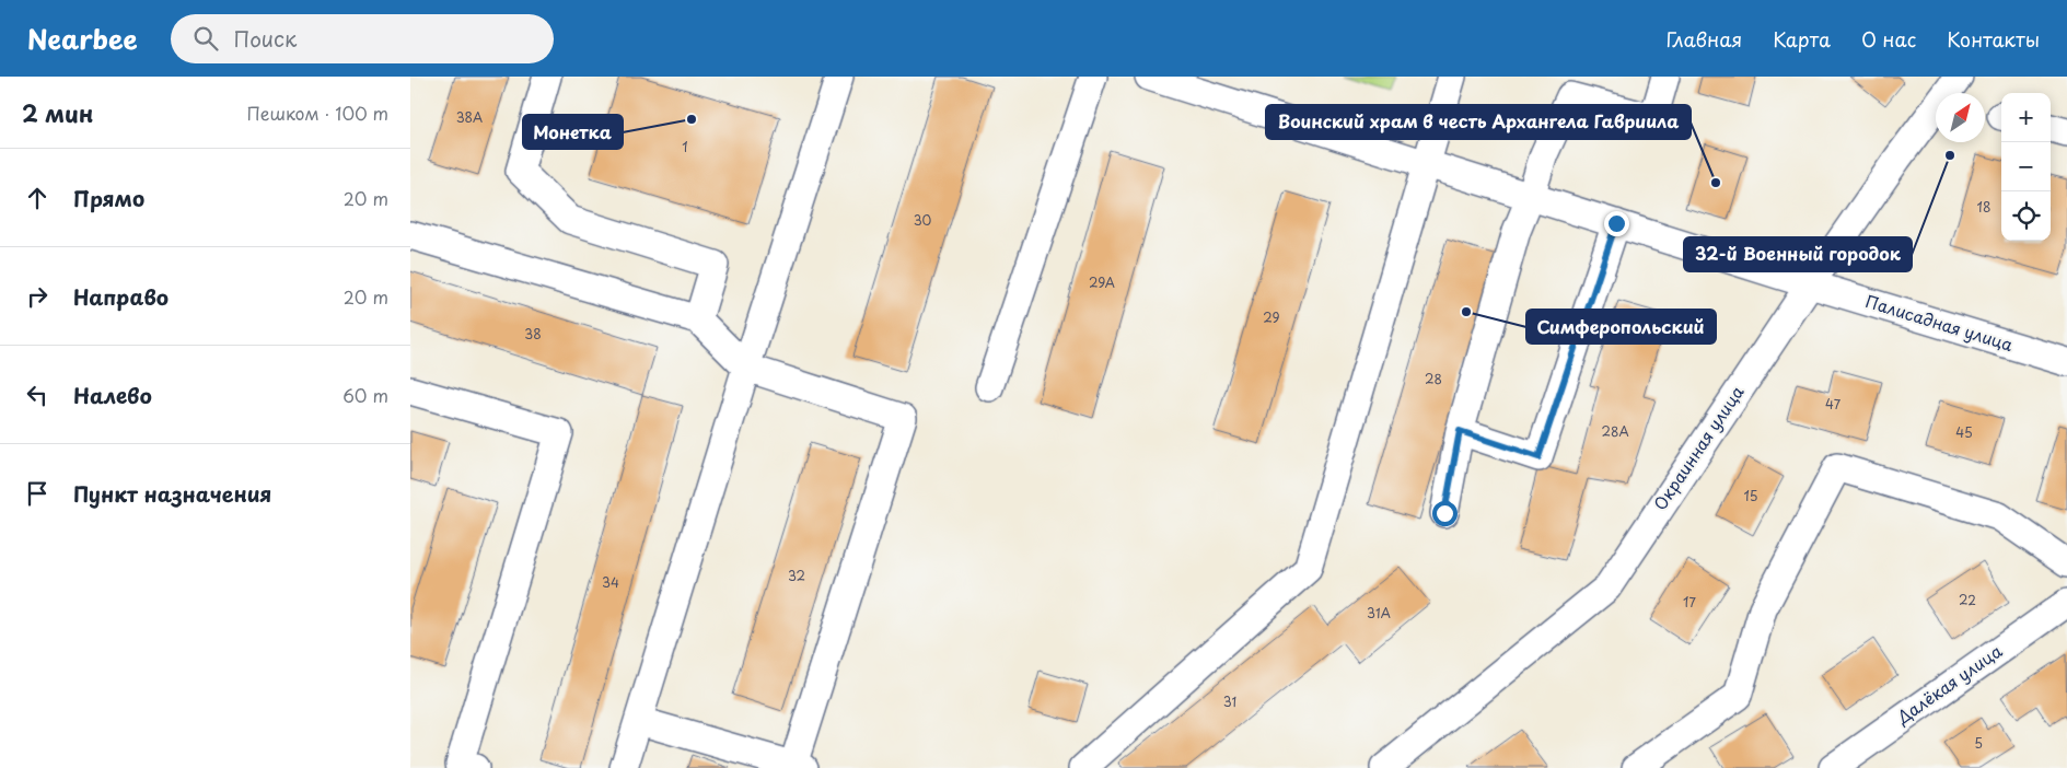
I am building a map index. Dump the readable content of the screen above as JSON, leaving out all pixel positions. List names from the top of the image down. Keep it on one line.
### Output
{"streets":{"street":["Палисадная улица","Окраинная улица","Далёкая улица"]},"crossings":[["Палисадная улица","Окраинная улица"]],"places":["Монетка","32-й Военный городок","Воинский храм в честь Архангела Гавриила","Симферопольский"],"house_numbers":["38А","1","18","30","29А","29","38","28","47","28А","45","15","32","34","22","17","31А","31","5"],"north":"top right","page":{"header":"Nearbee","search":"Поиск","nav":["Главная","Карта","О нас","Контакты"],"heading":["2 мин","Пешком · 100 m"],"map_buttons":["+","−"],"list":[["Прямо","20 m"],["Направо","20 m"],["Налево","60 m"],"Пункт назначения"]}}
